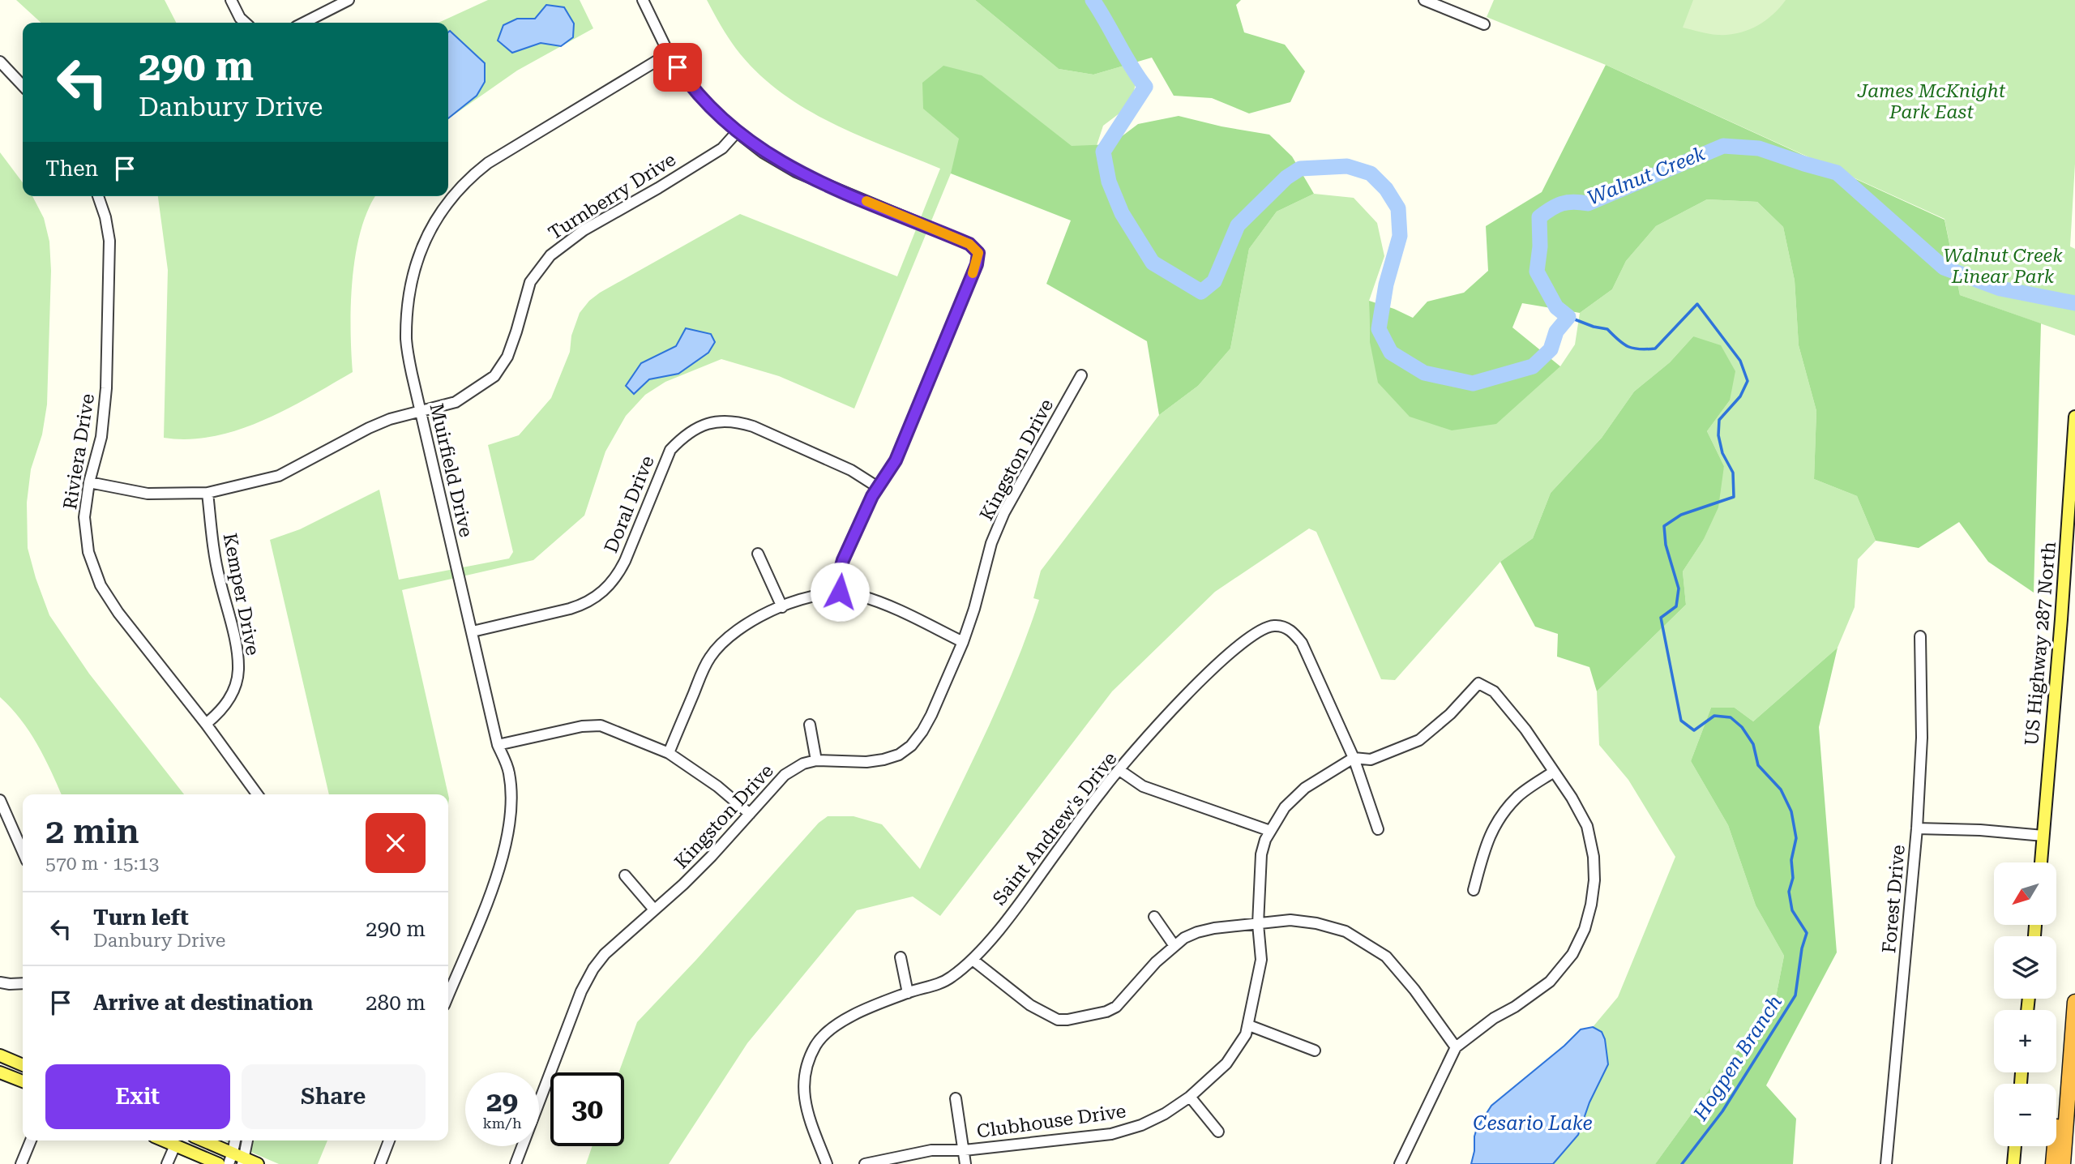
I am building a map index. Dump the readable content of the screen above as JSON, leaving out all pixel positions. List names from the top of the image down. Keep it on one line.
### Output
{"streets":{"main road":["US Highway 287 North"],"street":["Turnberry Drive","Riviera Drive","Kingston Drive","Muirfield Drive","Doral Drive","Kemper Drive","Saint Andrew's Drive","Forest Drive","Clubhouse Drive"]},"crossings":[["Turnberry Drive","Riviera Drive"],["Turnberry Drive","Muirfield Drive"],["Turnberry Drive","Kemper Drive"],["Riviera Drive","Kemper Drive"],["Muirfield Drive","Doral Drive"],["Saint Andrew's Drive","Clubhouse Drive"]],"water":["Walnut Creek","Hogpen Branch","Cesario Lake"],"parks":["James McKnight Park East","Walnut Creek Linear Park"],"north":"bottom left","page":{"turn":["290 m","Danbury Drive"],"then":"Then","heading":["2 min","570 m · 15:13"],"map_buttons":["+","−"],"list":[{"name":"Turn left","note":"Danbury Drive","value":"290 m"},{"name":"Arrive at destination","value":"280 m"}],"buttons":["Exit","Share"],"speed":"29 km/h","limit":"30"}}
